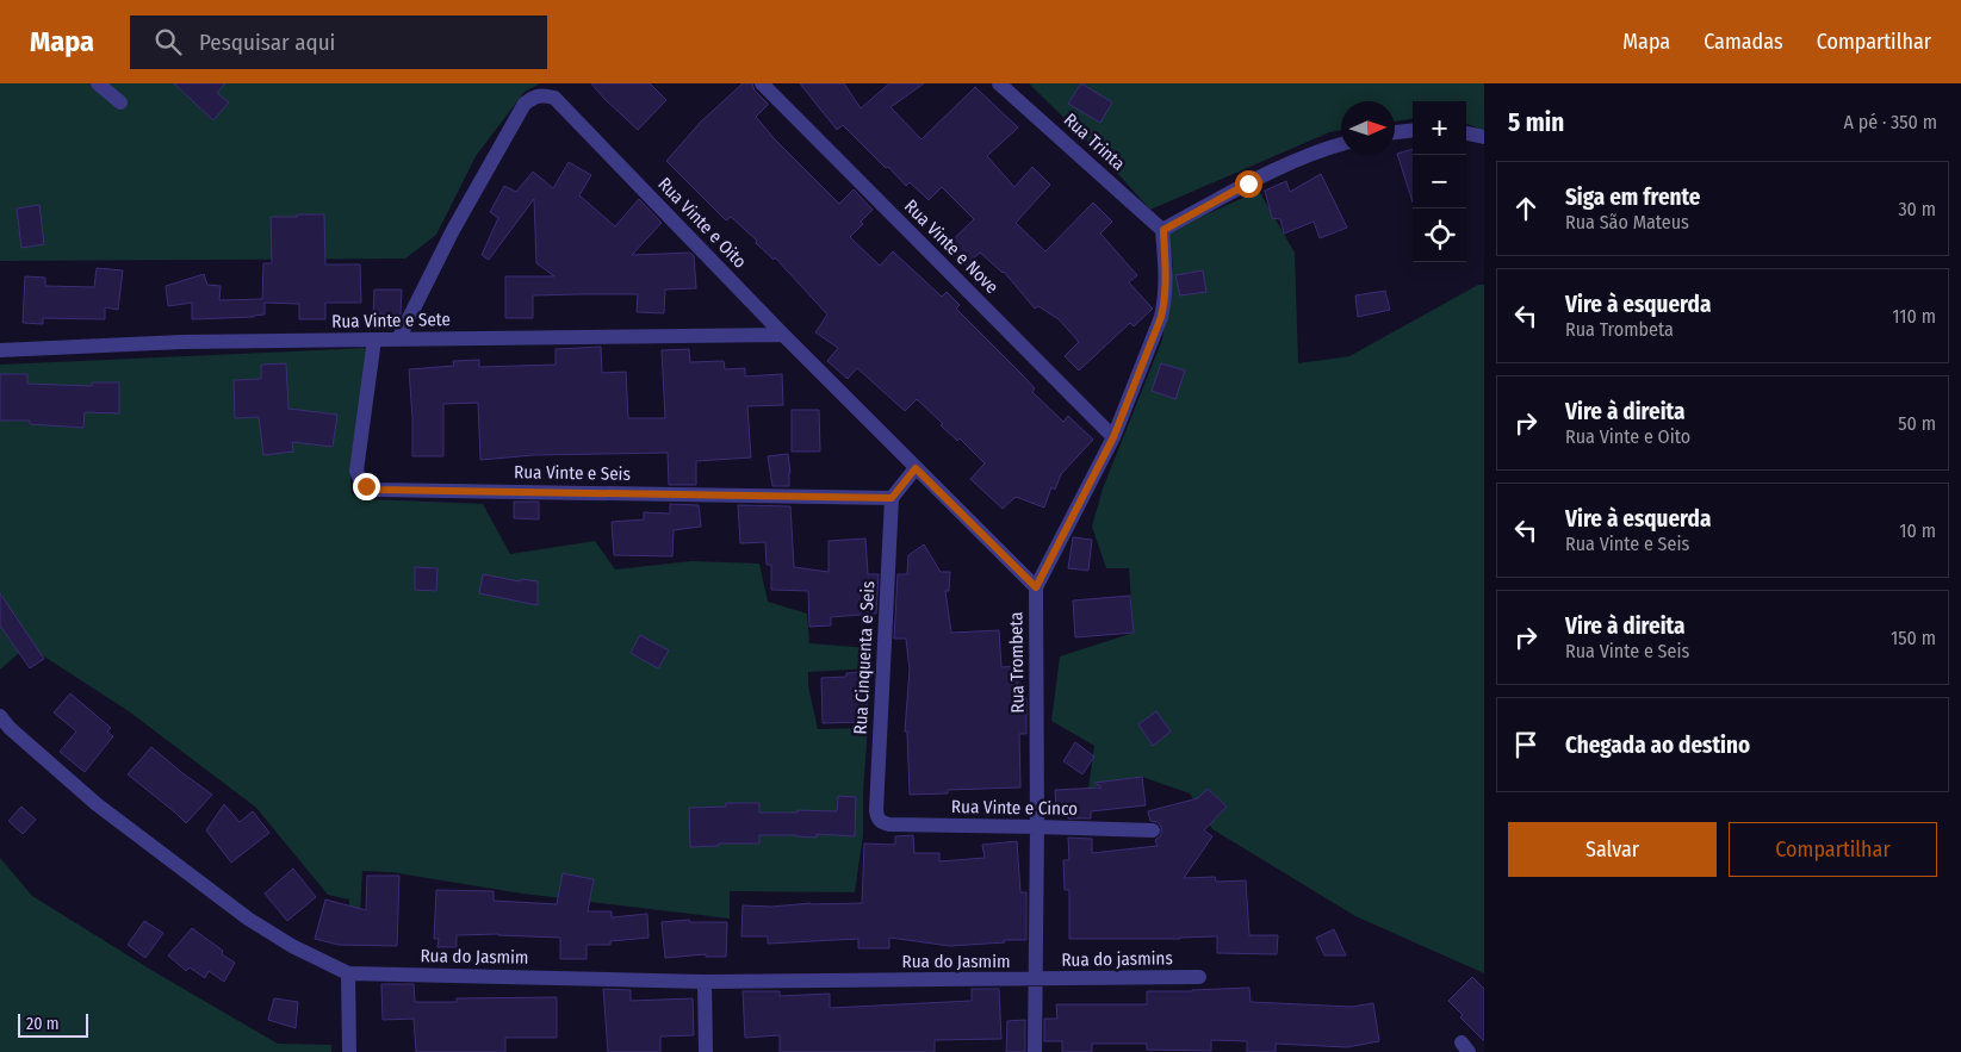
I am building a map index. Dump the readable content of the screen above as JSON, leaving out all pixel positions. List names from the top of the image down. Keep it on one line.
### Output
{"streets":{"street":["Rua Trinta","Rua Vinte e Oito","Rua Vinte e Nove","Rua Vinte e Sete","Rua Vinte e Seis","Rua Cinquenta e Seis","Rua Trombeta","Rua Vinte e Cinco","Rua do Jasmim","Rua do jasmins"]},"crossings":[["Rua Trinta","Rua Trombeta"],["Rua Vinte e Oito","Rua Vinte e Sete"],["Rua Vinte e Oito","Rua Trombeta"],["Rua Vinte e Nove","Rua Trombeta"],["Rua Vinte e Sete","Rua Vinte e Seis"],["Rua Vinte e Seis","Rua Cinquenta e Seis"],["Rua Cinquenta e Seis","Rua Vinte e Cinco"],["Rua Trombeta","Rua Vinte e Cinco"],["Rua Trombeta","Rua do Jasmim"],["Rua Trombeta","Rua do jasmins"],["Rua do Jasmim","Rua do jasmins"]],"scale_bar":"20 m","north":"right","page":{"header":"Mapa","search":"Pesquisar aqui","nav":["Mapa","Camadas","Compartilhar"],"heading":["5 min","A pé · 350 m"],"map_buttons":["+","−"],"list":[["Siga em frente","Rua São Mateus","30 m"],["Vire à esquerda","Rua Trombeta","110 m"],["Vire à direita","Rua Vinte e Oito","50 m"],["Vire à esquerda","Rua Vinte e Seis","10 m"],["Vire à direita","Rua Vinte e Seis","150 m"],"Chegada ao destino"],"buttons":["Salvar","Compartilhar"],"scale":"20 m"}}
